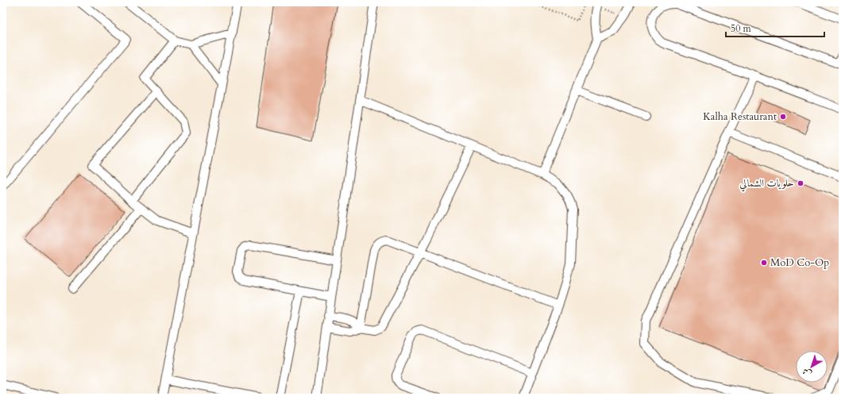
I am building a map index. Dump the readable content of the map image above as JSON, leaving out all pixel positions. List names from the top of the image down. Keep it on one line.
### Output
{"places":["Kalha Restaurant","حلويات الشمالي","MoD Co-Op"],"scale_bar":"50 m","north":"bottom left"}
